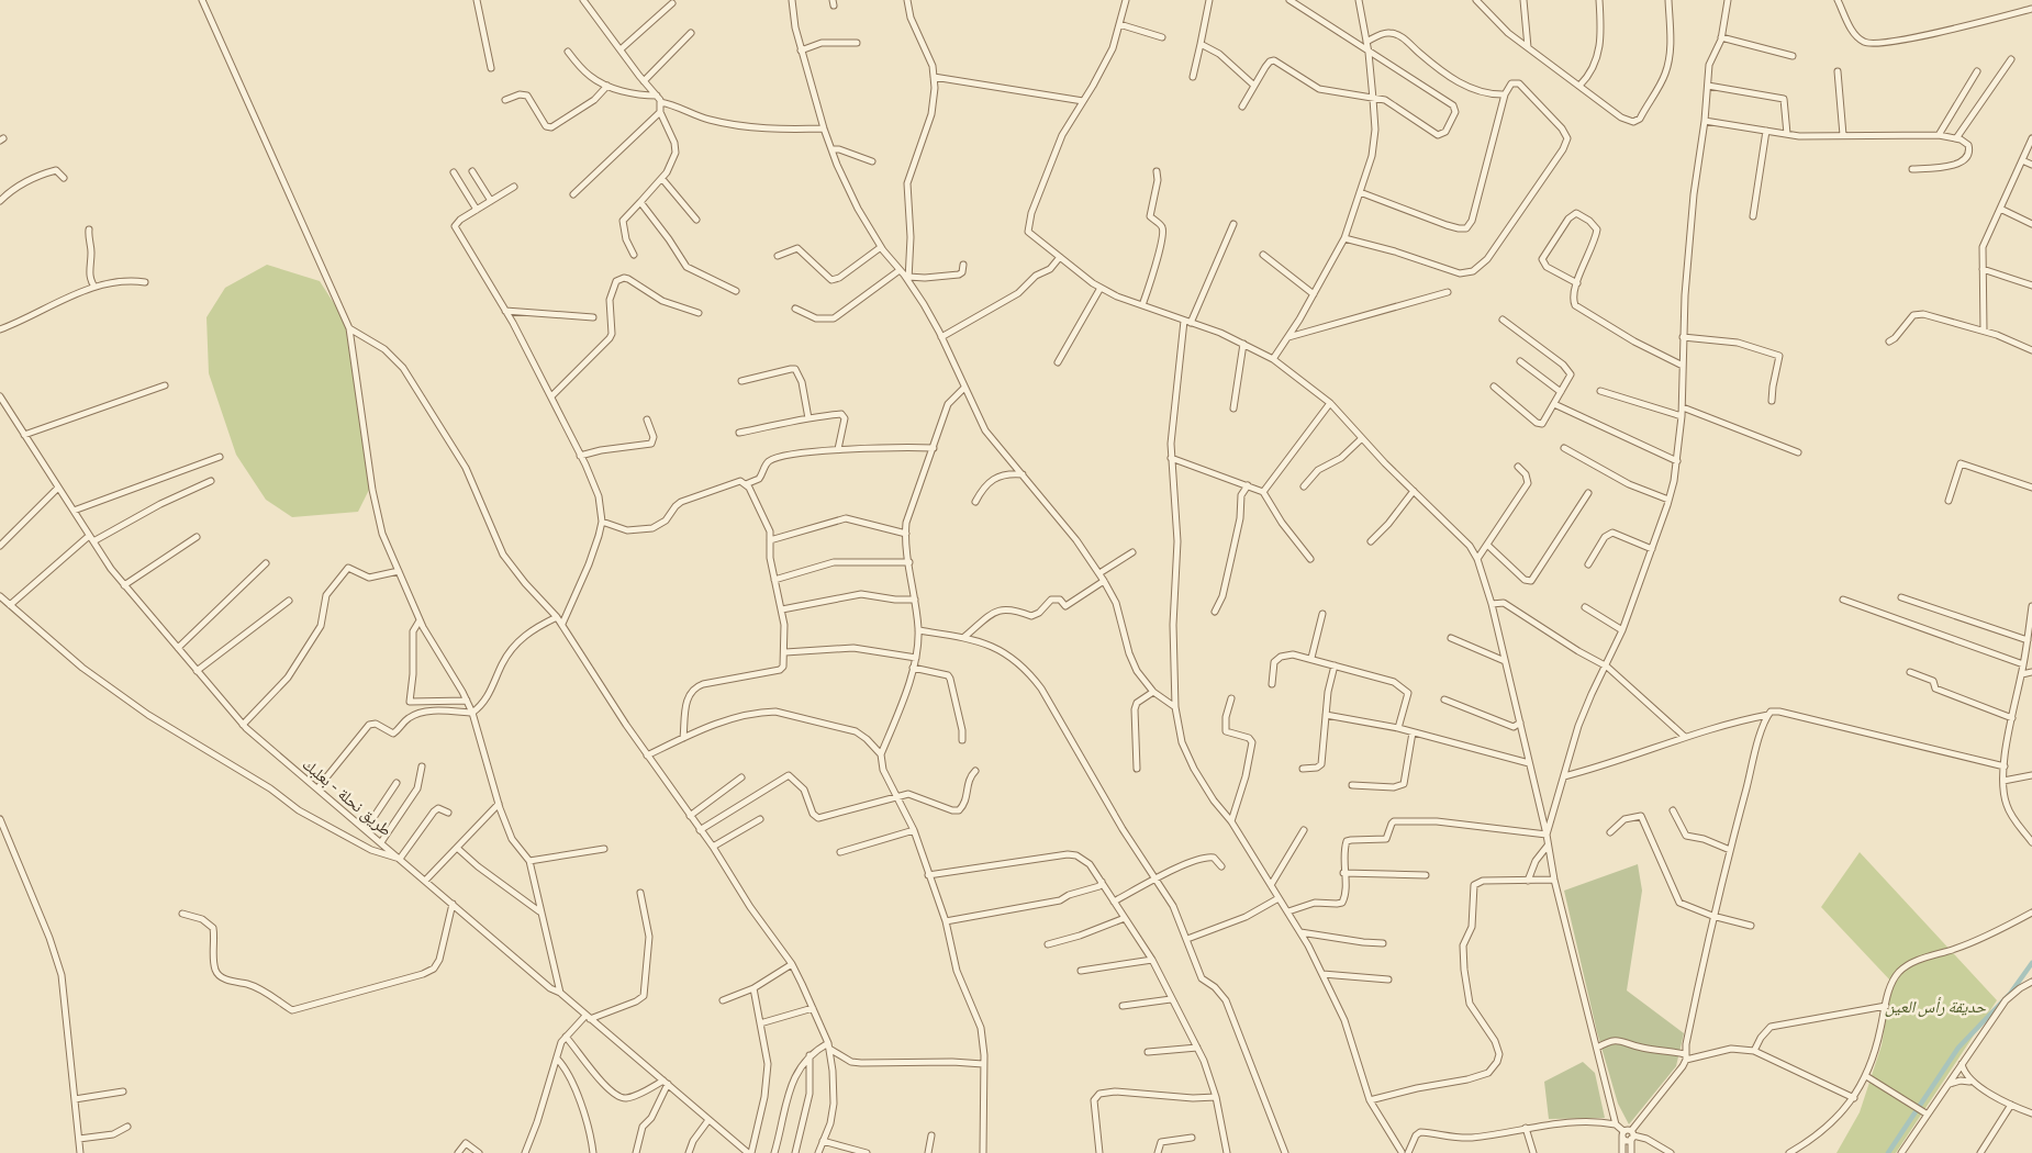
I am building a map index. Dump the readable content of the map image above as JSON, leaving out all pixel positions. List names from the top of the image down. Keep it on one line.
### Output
{"streets":{"street":["طريق نحلة - بعلبك"]},"parks":["حديقة رأس العين"]}
